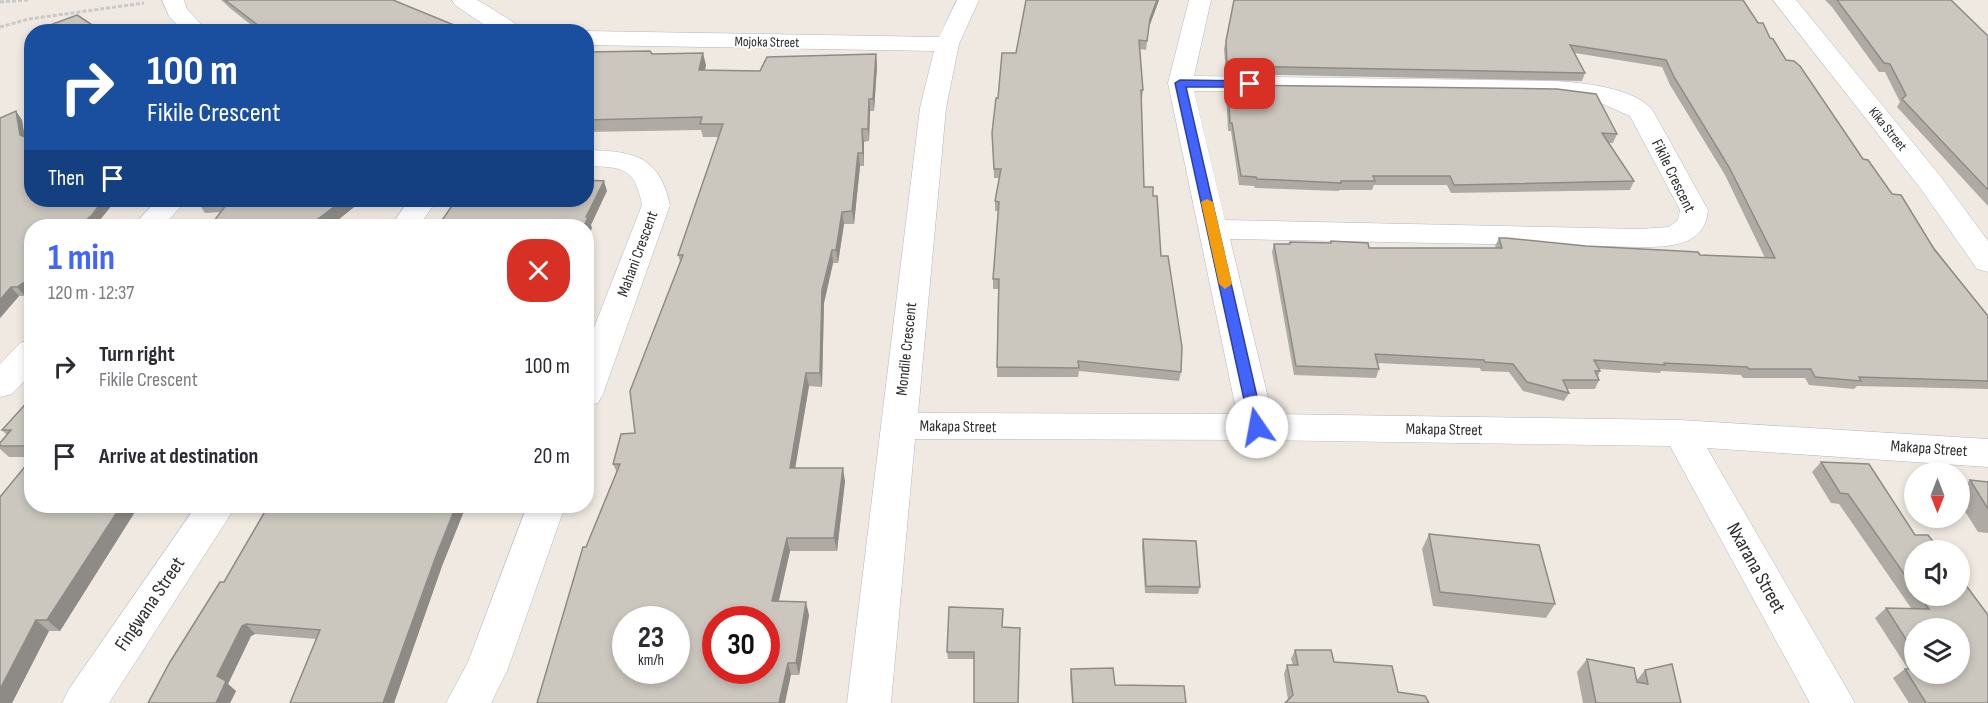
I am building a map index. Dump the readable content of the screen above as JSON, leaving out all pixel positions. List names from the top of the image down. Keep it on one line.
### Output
{"streets":{"street":["Mojoka Street","Kika Street","Fikile Crescent","Mahani Crescent","Mondile Crescent","Makapa Street","Nxarana Street","Fingwana Street"]},"crossings":[["Mojoka Street","Mondile Crescent"],["Mondile Crescent","Makapa Street"],["Makapa Street","Nxarana Street"]],"north":"bottom","page":{"turn":["100 m","Fikile Crescent"],"then":"Then","heading":["1 min","120 m · 12:37"],"list":[{"name":"Turn right","note":"Fikile Crescent","value":"100 m"},{"name":"Arrive at destination","value":"20 m"}],"speed":"23 km/h","limit":"30"}}
